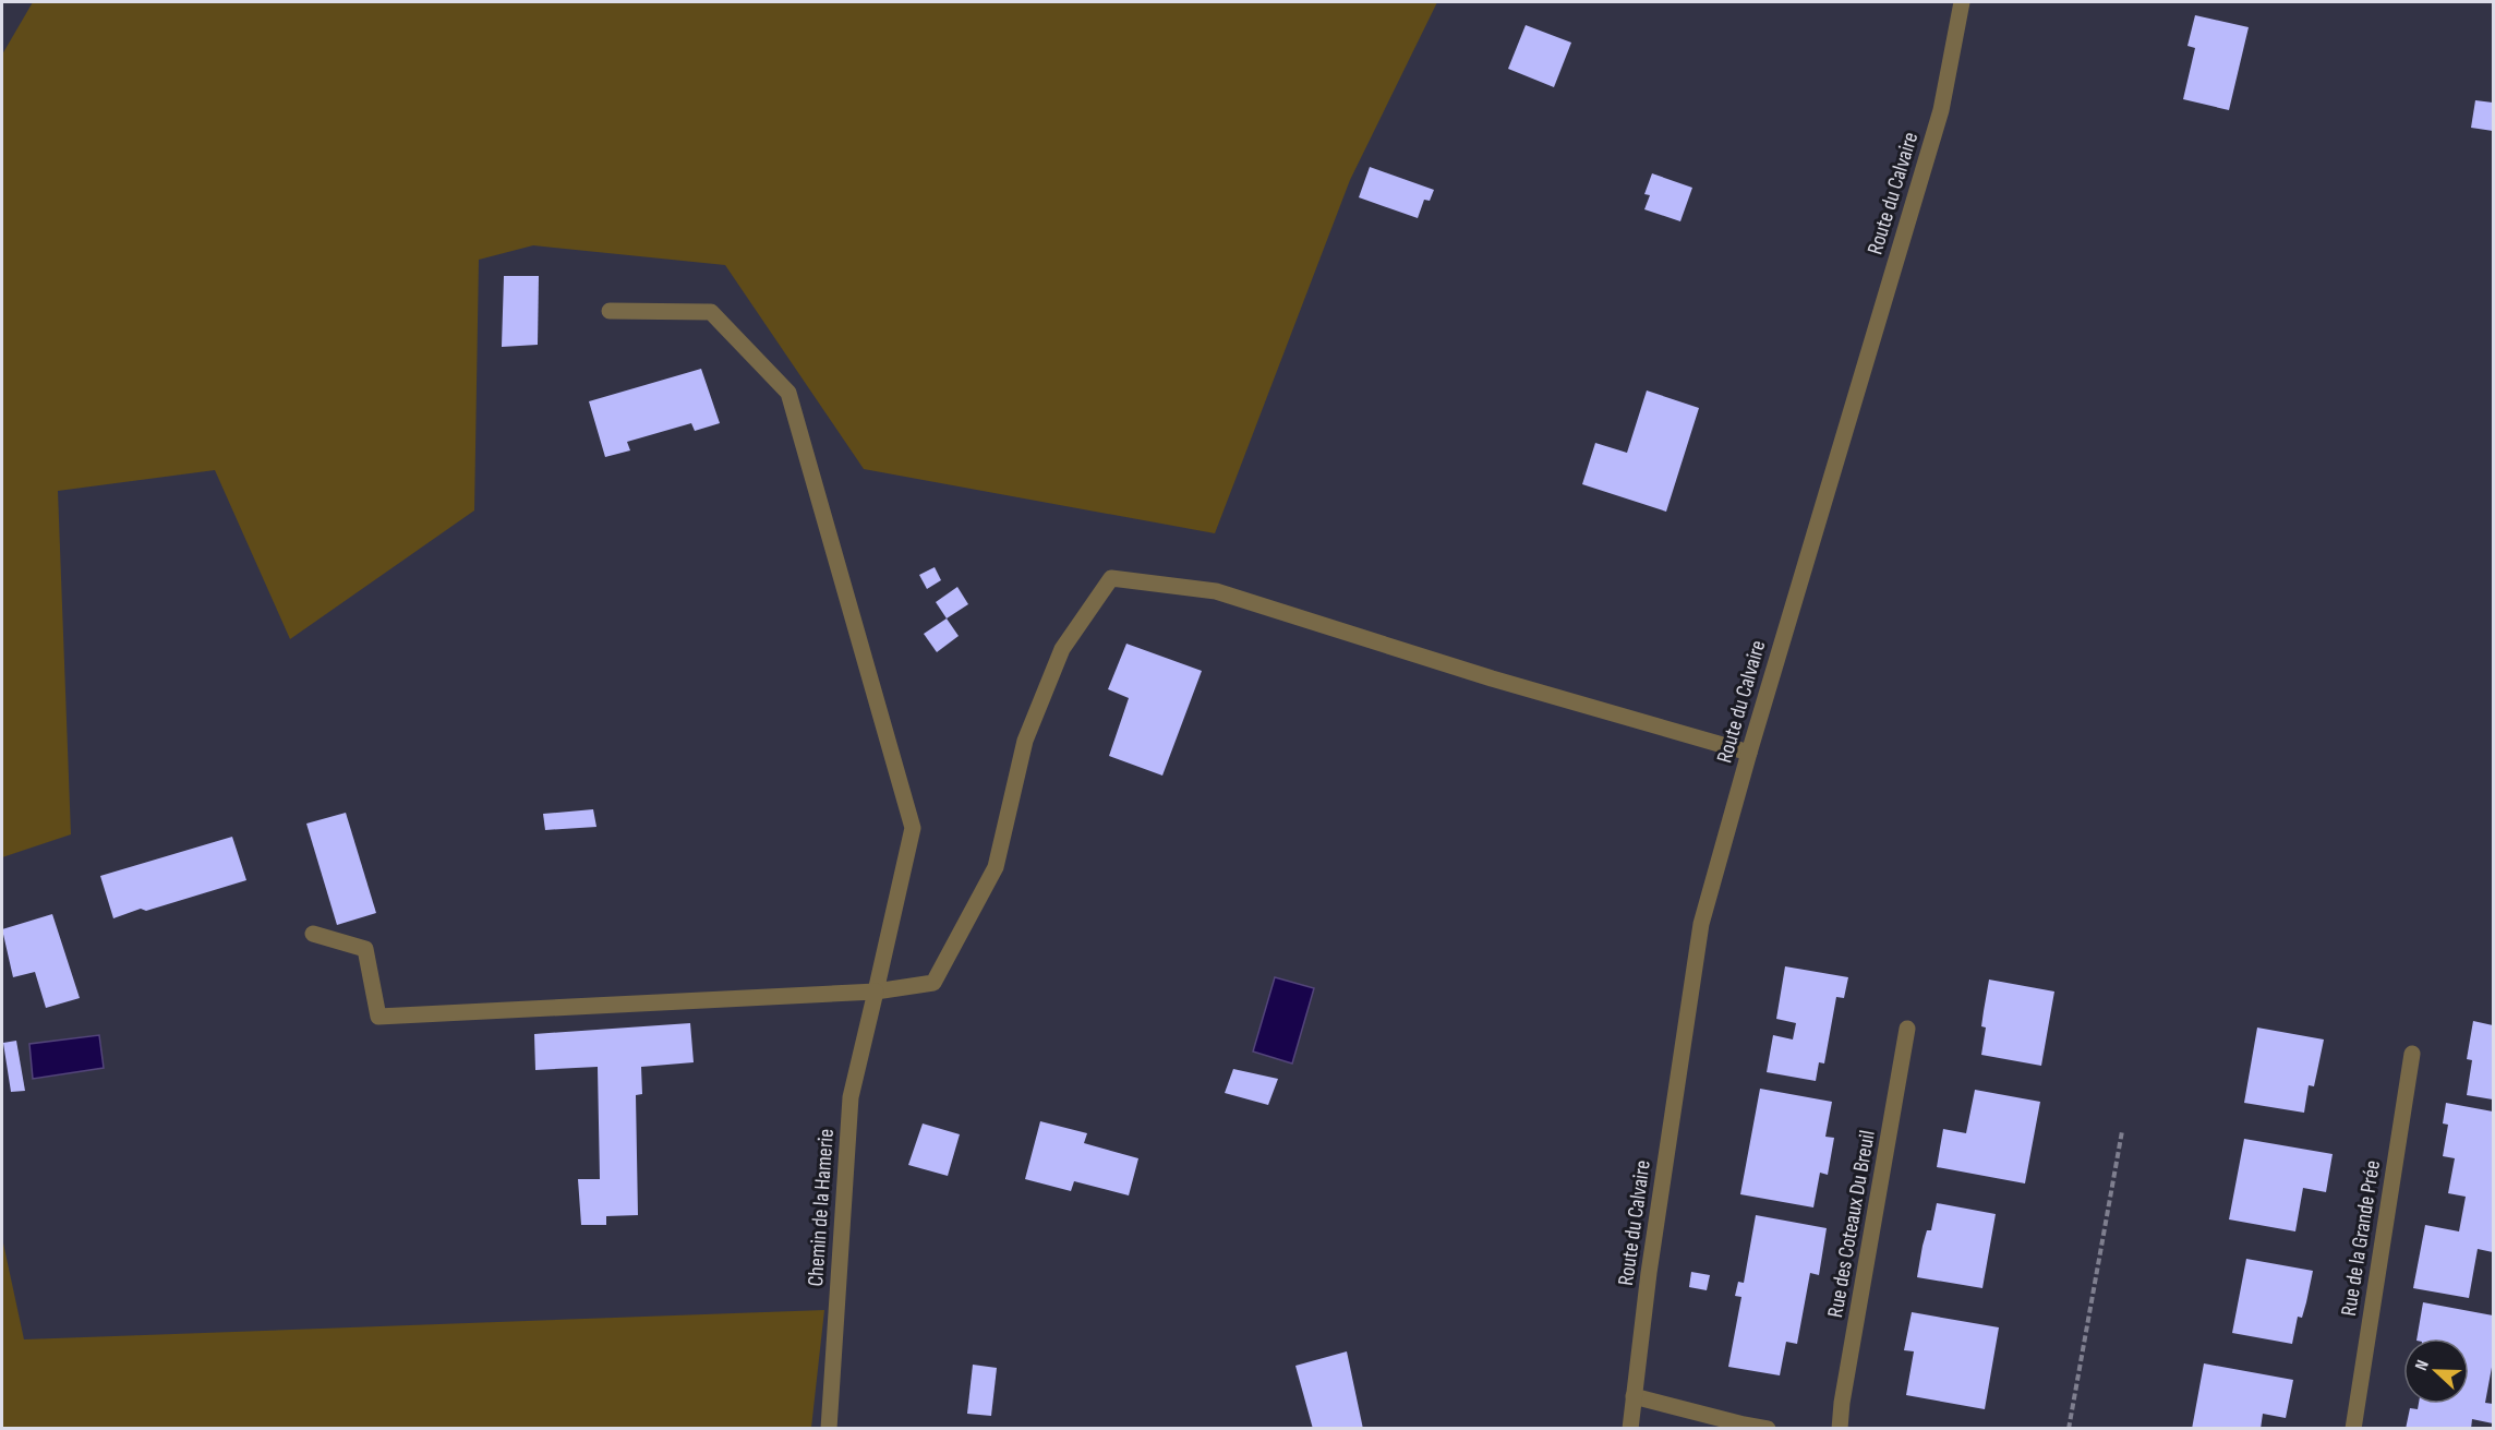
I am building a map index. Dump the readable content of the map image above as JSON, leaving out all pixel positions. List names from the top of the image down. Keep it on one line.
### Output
{"streets":{"street":["Route du Calvaire","Chemin de la Hamerie","Rue des Coteaux Du Breuil","Rue de la Grande Prée"]},"north":"left"}
